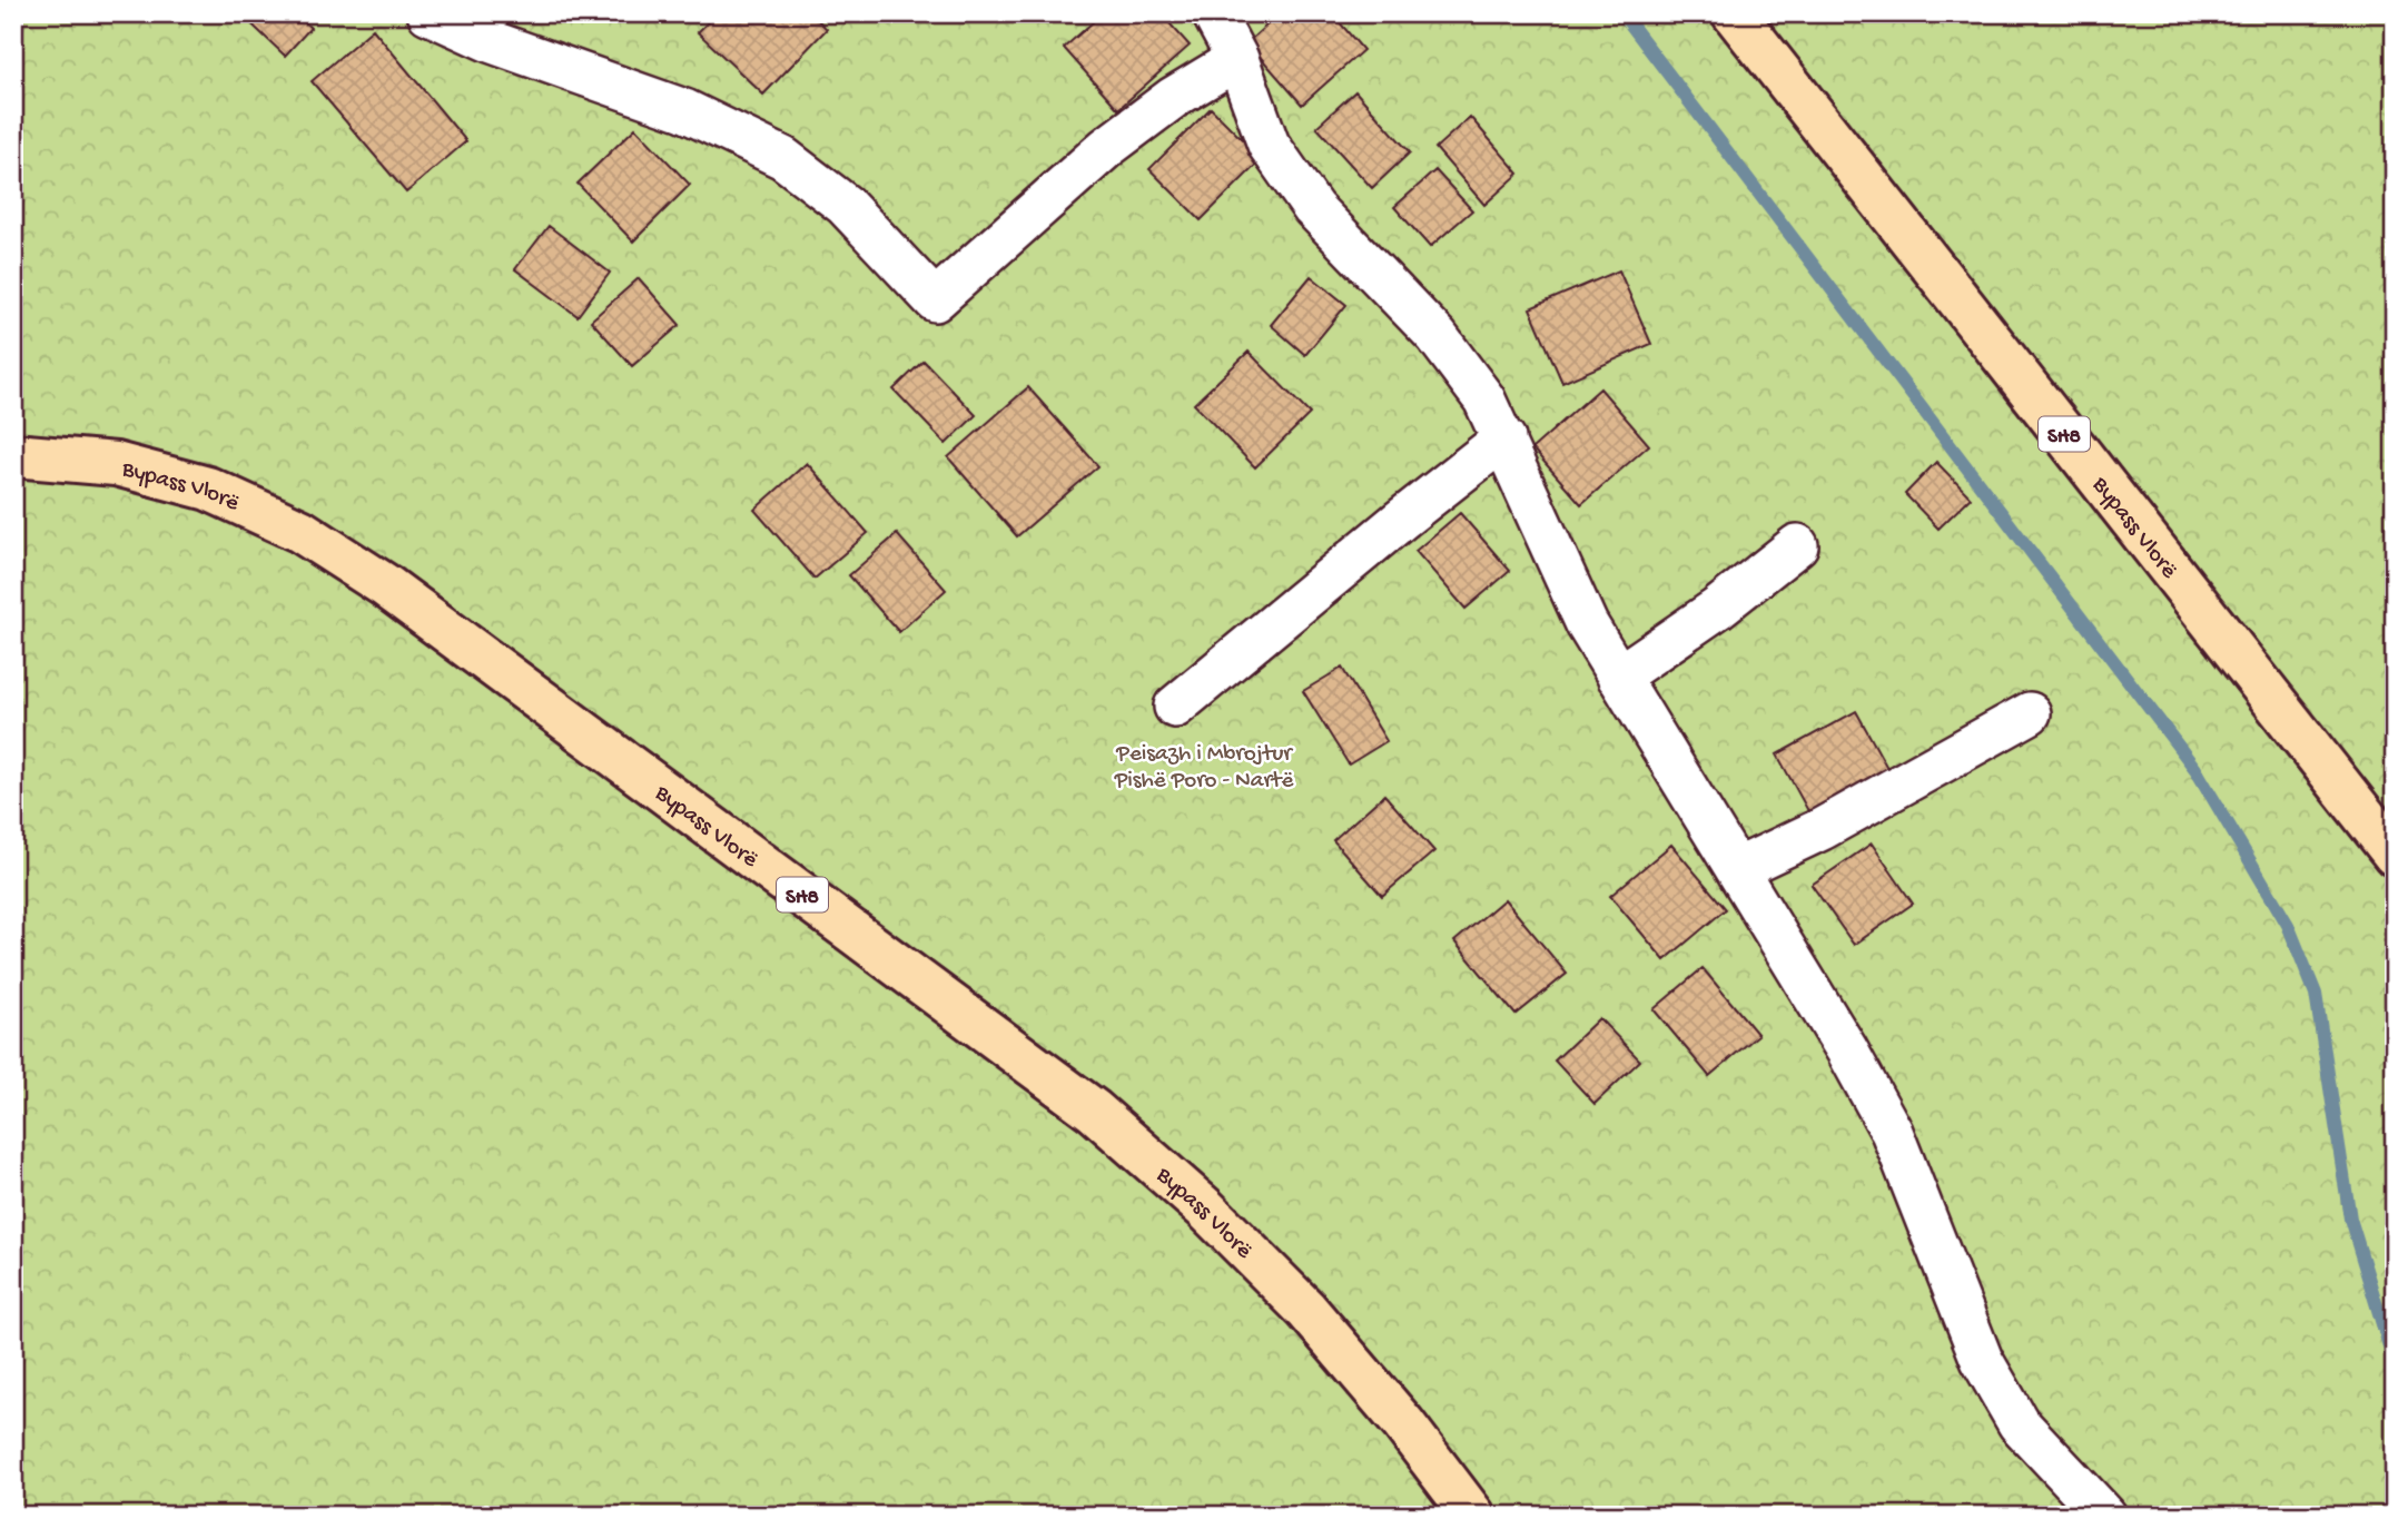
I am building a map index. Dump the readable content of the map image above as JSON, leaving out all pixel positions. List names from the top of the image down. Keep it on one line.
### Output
{"streets":{"main road":["SH8","Bypass Vlorë"]},"parks":["Peisazh i Mbrojtur Pishë Poro - Nartë"]}
